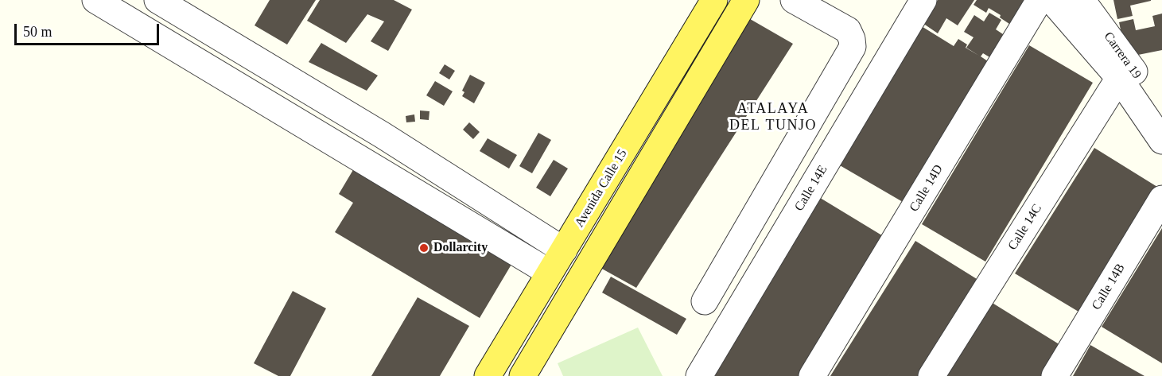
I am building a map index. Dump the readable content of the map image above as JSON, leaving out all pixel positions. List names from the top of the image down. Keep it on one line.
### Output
{"streets":{"main road":["Avenida Calle 15"],"street":["Carrera 19","Calle 14E","Calle 14D","Calle 14C","Calle 14B"]},"districts":["ATALAYA DEL TUNJO"],"places":["Dollarcity"],"scale_bar":"50 m"}
